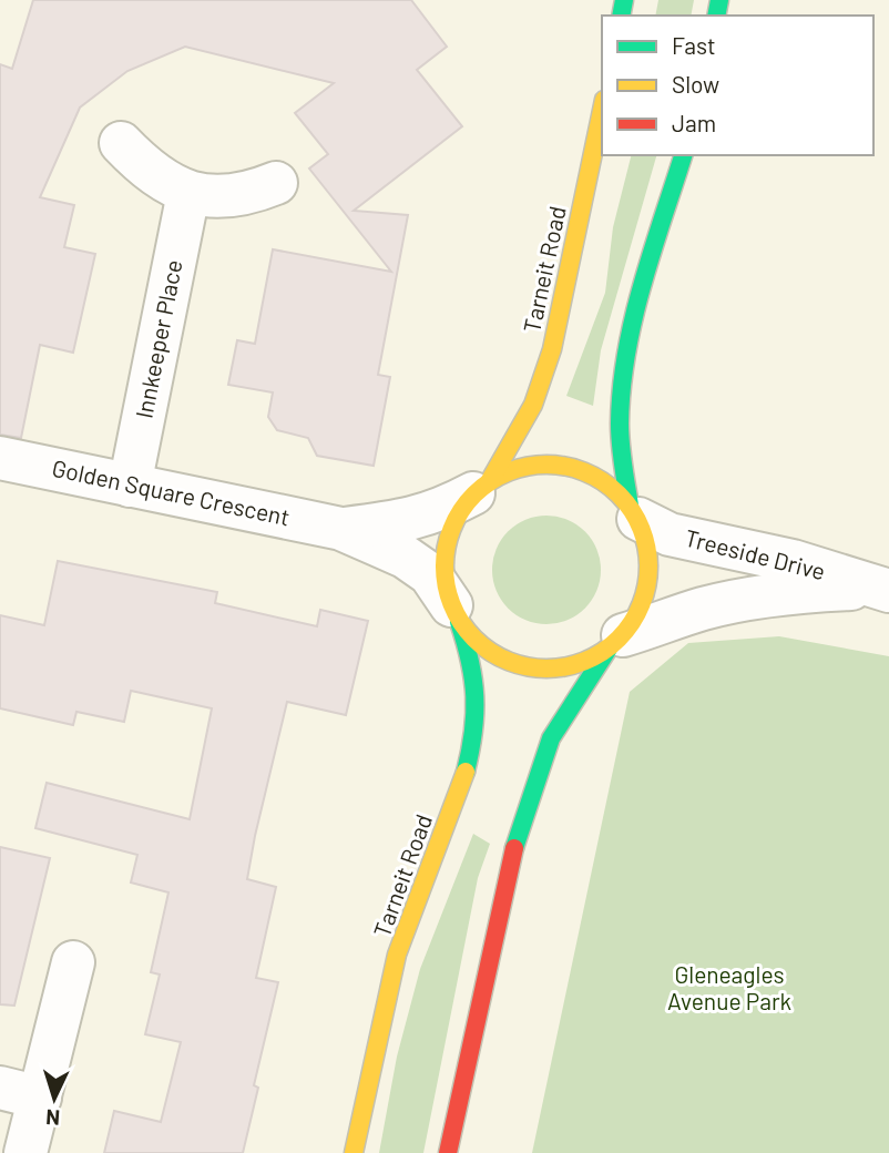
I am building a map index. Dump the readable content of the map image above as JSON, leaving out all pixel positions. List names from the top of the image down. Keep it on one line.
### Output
{"streets":{"main road":["Tarneit Road"],"street":["Innkeeper Place","Golden Square Crescent","Treeside Drive"]},"crossings":[["Tarneit Road","Golden Square Crescent"],["Tarneit Road","Treeside Drive"],["Innkeeper Place","Golden Square Crescent"],["Golden Square Crescent","Treeside Drive"]],"parks":["Gleneagles Avenue Park"],"legend":["Fast","Slow","Jam"],"north":"bottom"}
